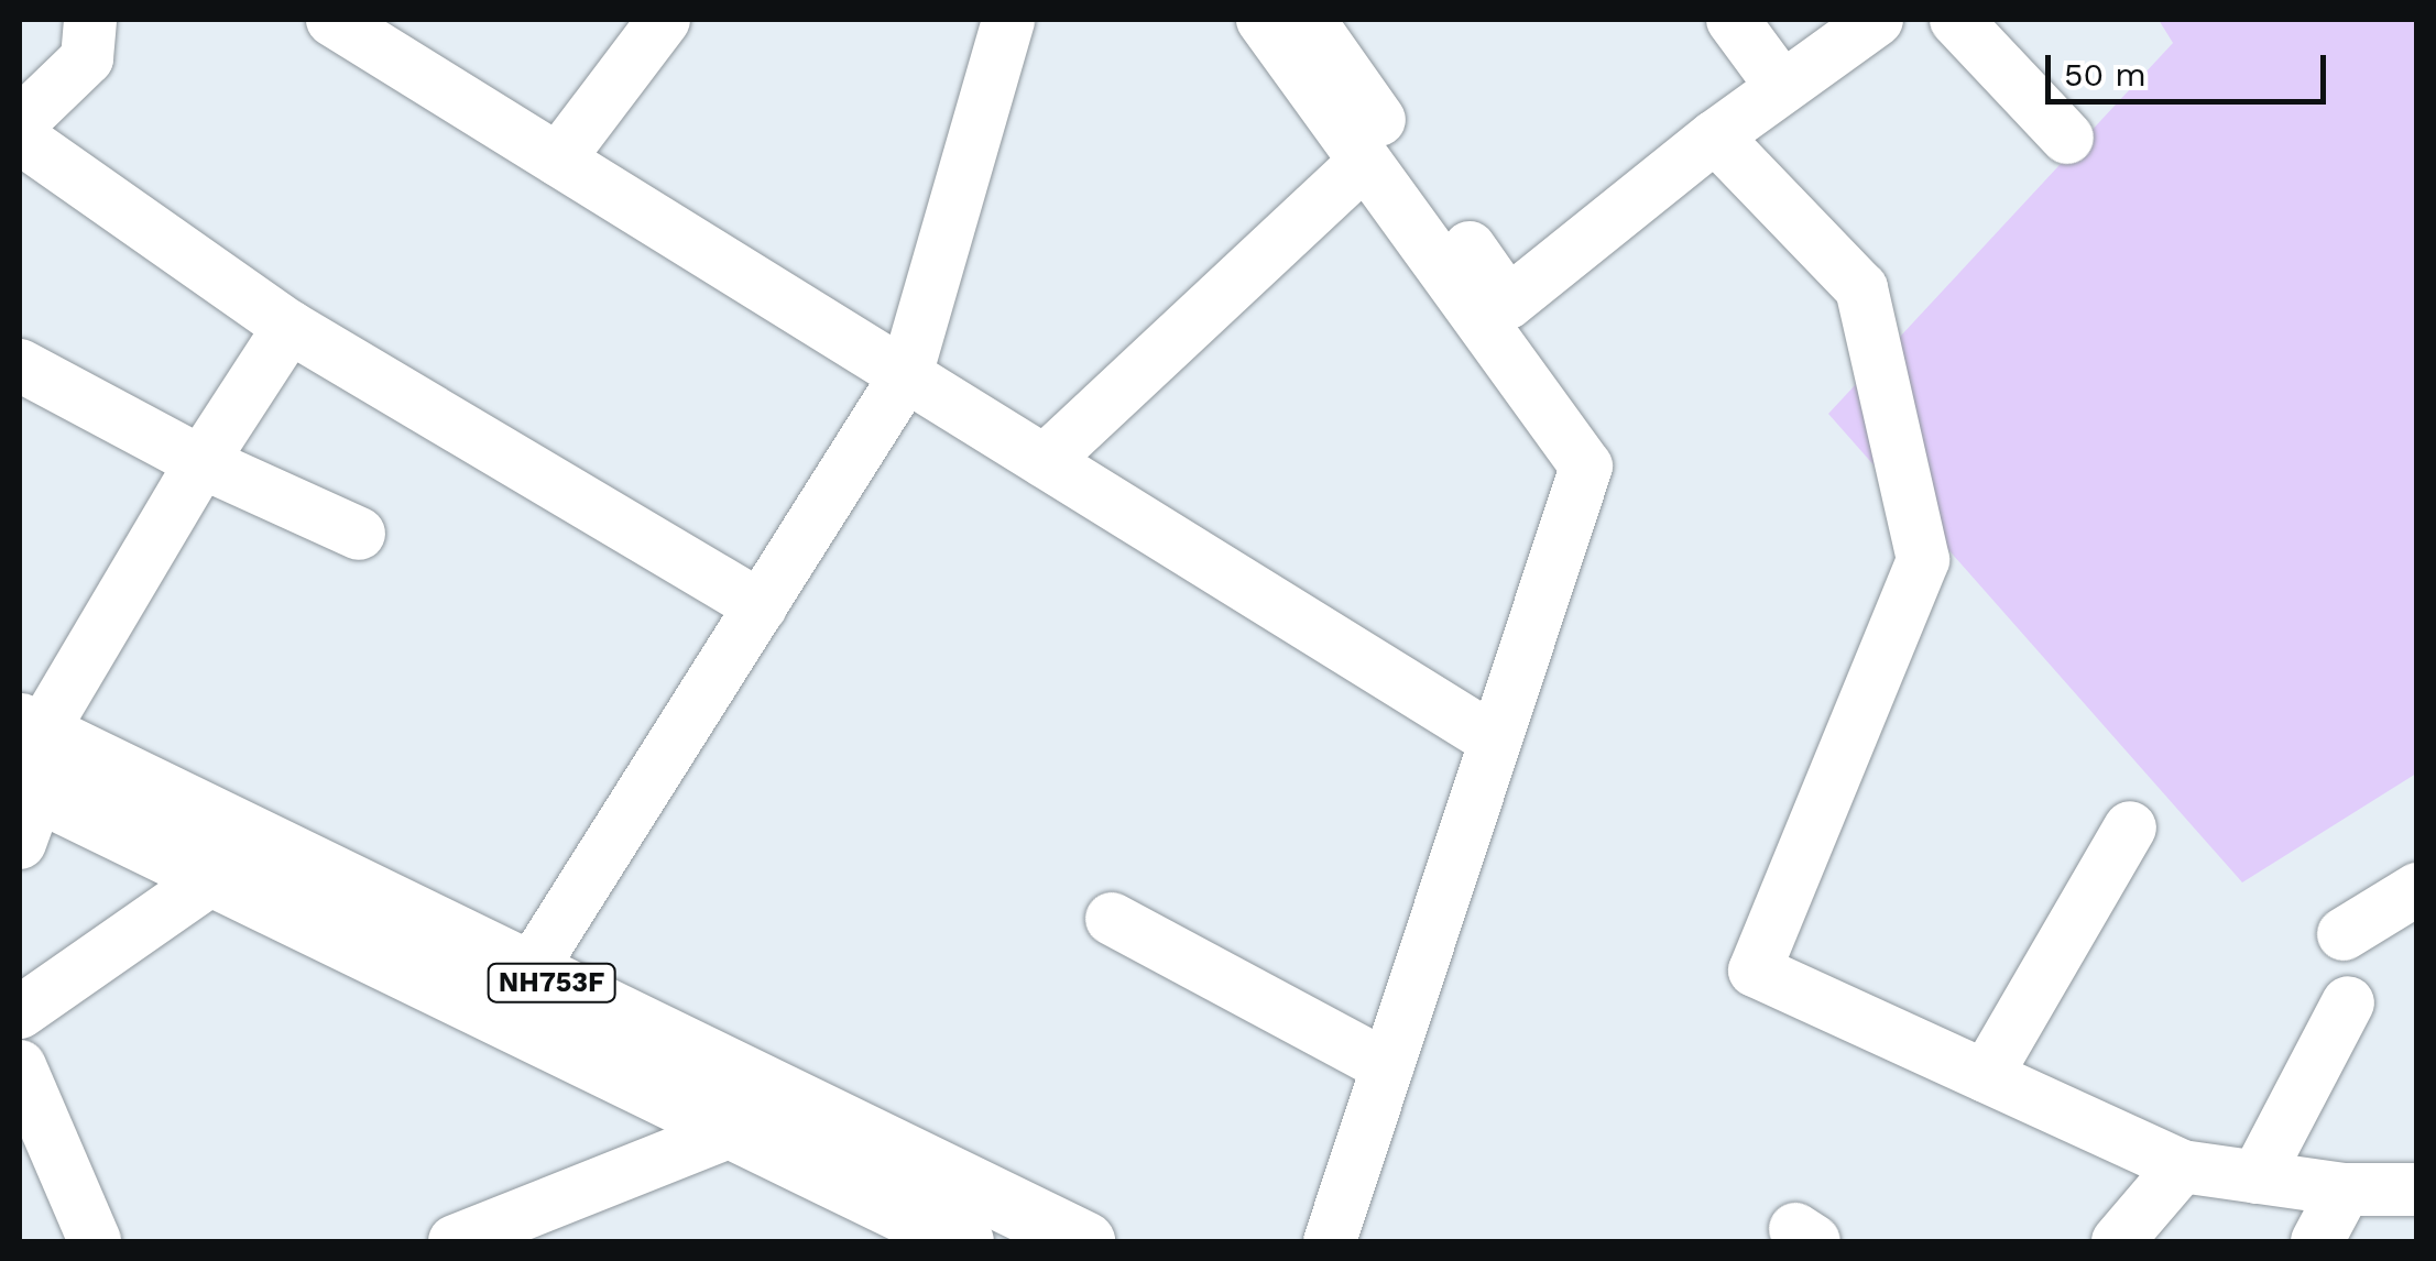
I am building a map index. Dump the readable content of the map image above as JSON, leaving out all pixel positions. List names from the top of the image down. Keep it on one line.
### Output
{"streets":{"highway":["NH753F"]},"scale_bar":"50 m"}
